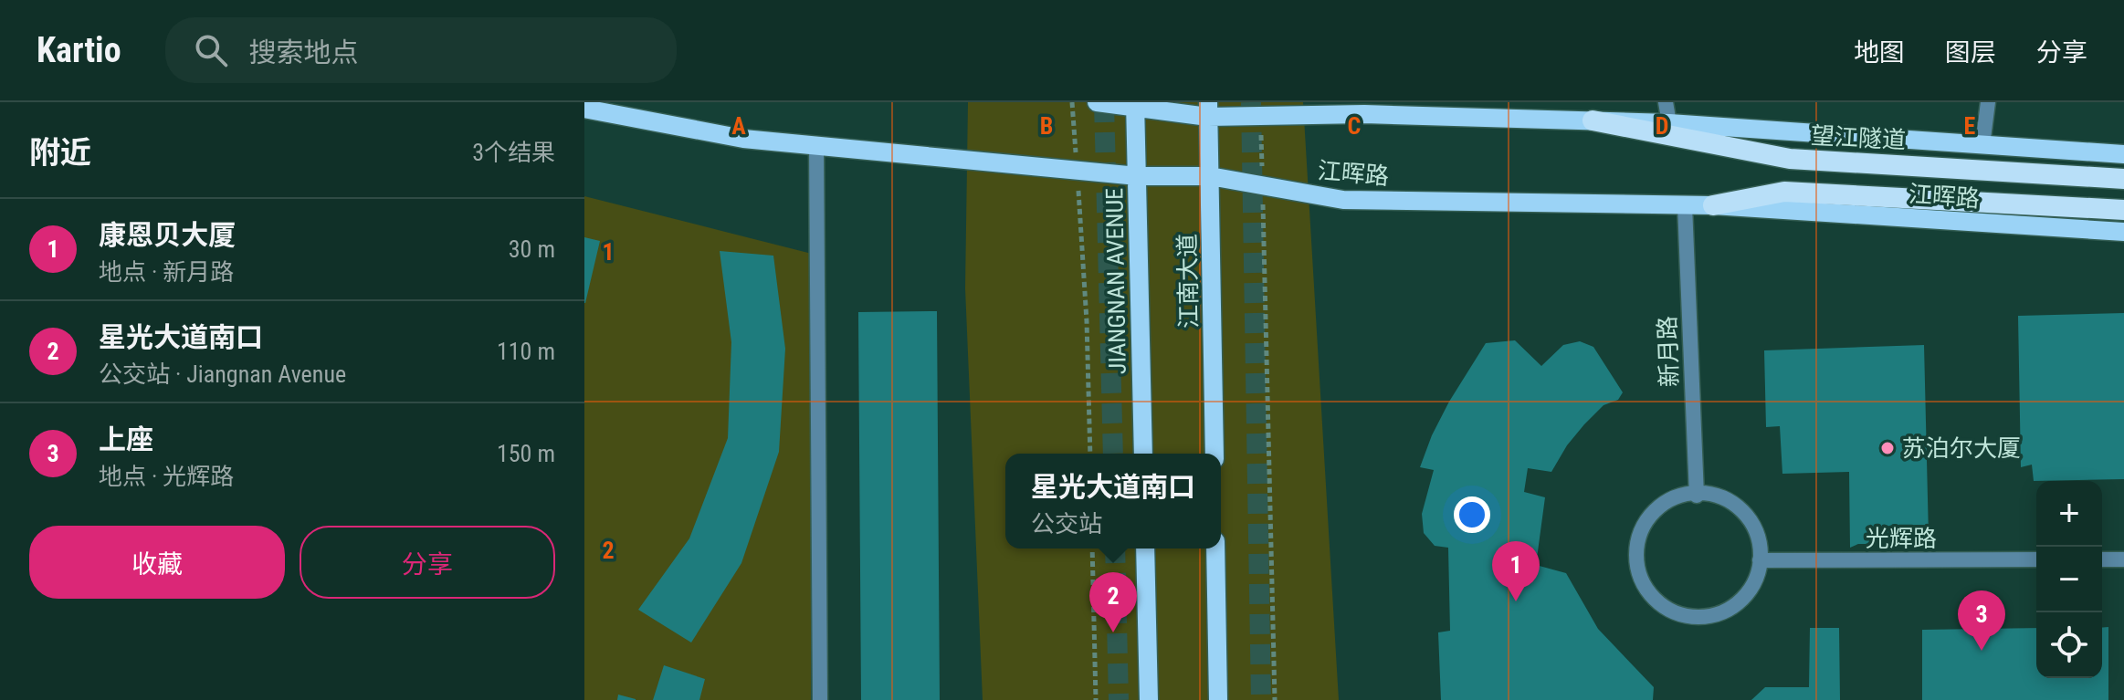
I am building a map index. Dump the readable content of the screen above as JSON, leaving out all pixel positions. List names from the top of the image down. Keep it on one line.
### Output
{"streets":{"highway":["望江隧道"],"main road":["江晖路","JIANGNAN AVENUE","江南大道"],"street":["新月路","光辉路"]},"crossings":[["江晖路","JIANGNAN AVENUE"],["江晖路","江南大道"],["江晖路","新月路"],["新月路","光辉路"]],"places":["苏泊尔大厦"],"page":{"header":"Kartio","search":"搜索地点","nav":["地图","图层","分享"],"heading":["附近","3个结果"],"list":[{"mark":"1","name":"康恩贝大厦","note":"地点 · 新月路","value":"30 m"},{"mark":"2","name":"星光大道南口","note":"公交站 · Jiangnan Avenue","value":"110 m"},{"mark":"3","name":"上座","note":"地点 · 光辉路","value":"150 m"}],"popup":["星光大道南口","公交站"],"map_buttons":["+","−"],"buttons":["收藏","分享"],"pins":["1","2","3"]},"grid":{"columns":["A","B","C","D","E"],"rows":["1","2"]}}
